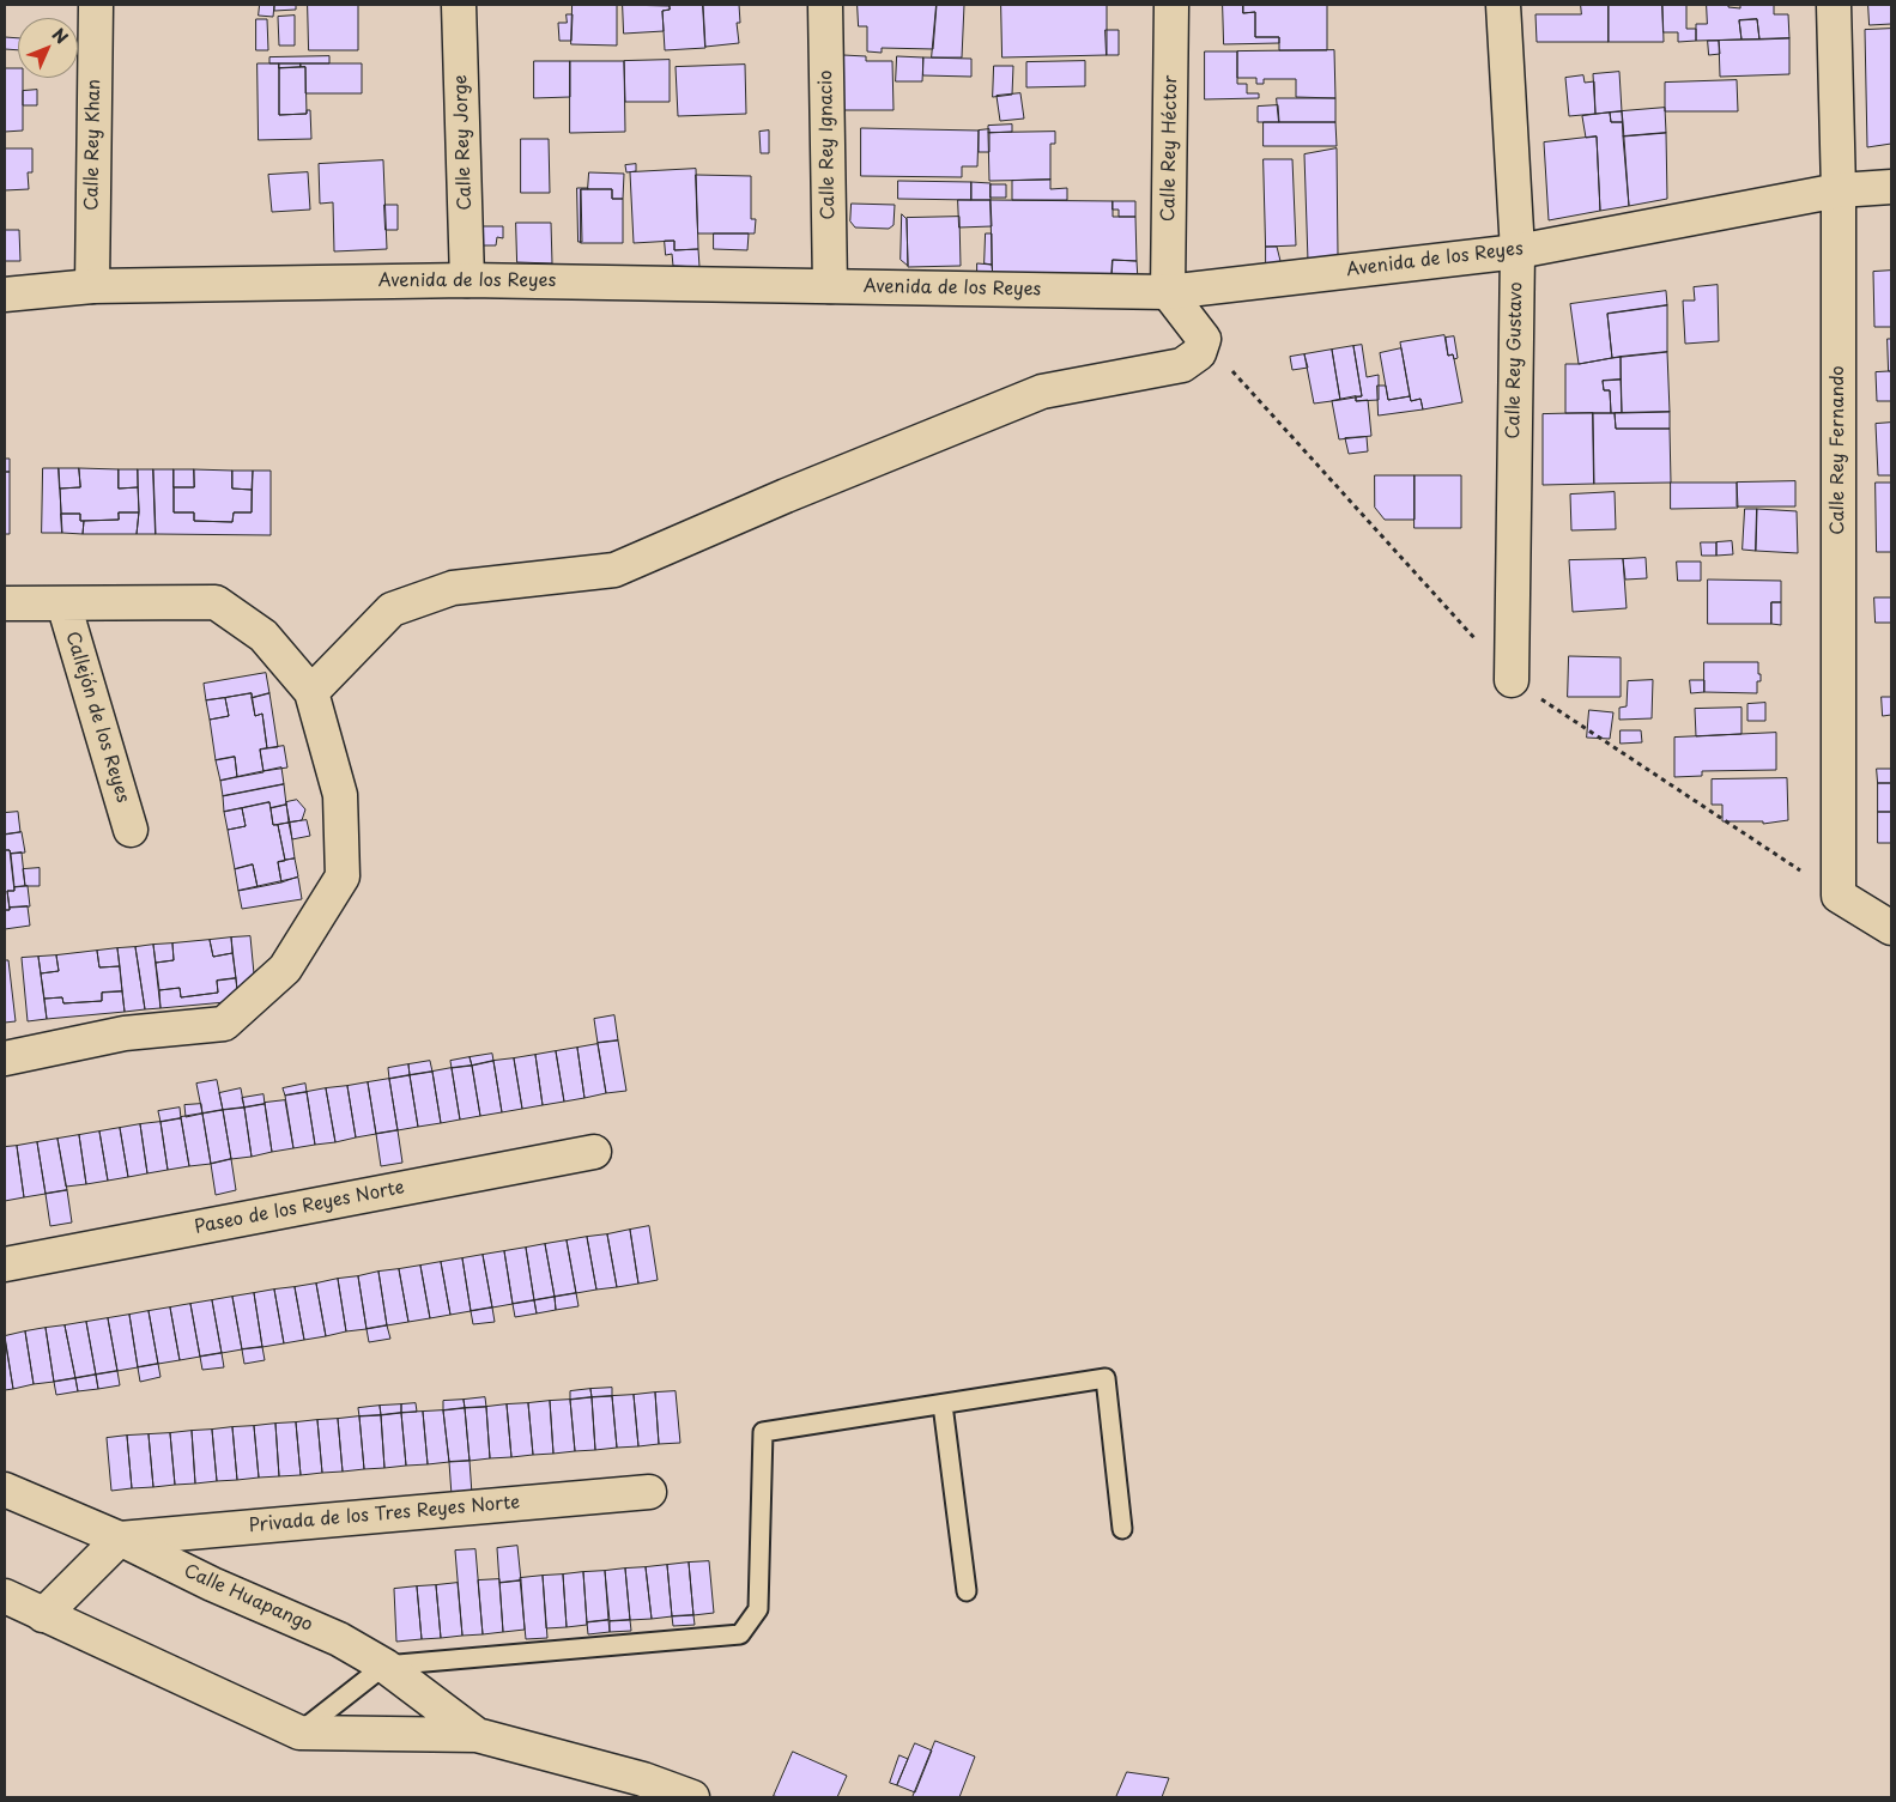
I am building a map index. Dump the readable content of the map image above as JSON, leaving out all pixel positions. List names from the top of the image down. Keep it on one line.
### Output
{"streets":{"street":["Calle Rey Jorge","Calle Rey Khan","Calle Rey Ignacio","Calle Rey Héctor","Avenida de los Reyes","Calle Rey Gustavo","Calle Rey Fernando","Callejón de los Reyes","Paseo de los Reyes Norte","Privada de los Tres Reyes Norte","Calle Huapango"]},"crossings":[["Calle Rey Jorge","Avenida de los Reyes"],["Calle Rey Khan","Avenida de los Reyes"],["Calle Rey Ignacio","Avenida de los Reyes"],["Calle Rey Héctor","Avenida de los Reyes"],["Avenida de los Reyes","Calle Rey Gustavo"],["Avenida de los Reyes","Calle Rey Fernando"],["Privada de los Tres Reyes Norte","Calle Huapango"]],"north":"top right"}
